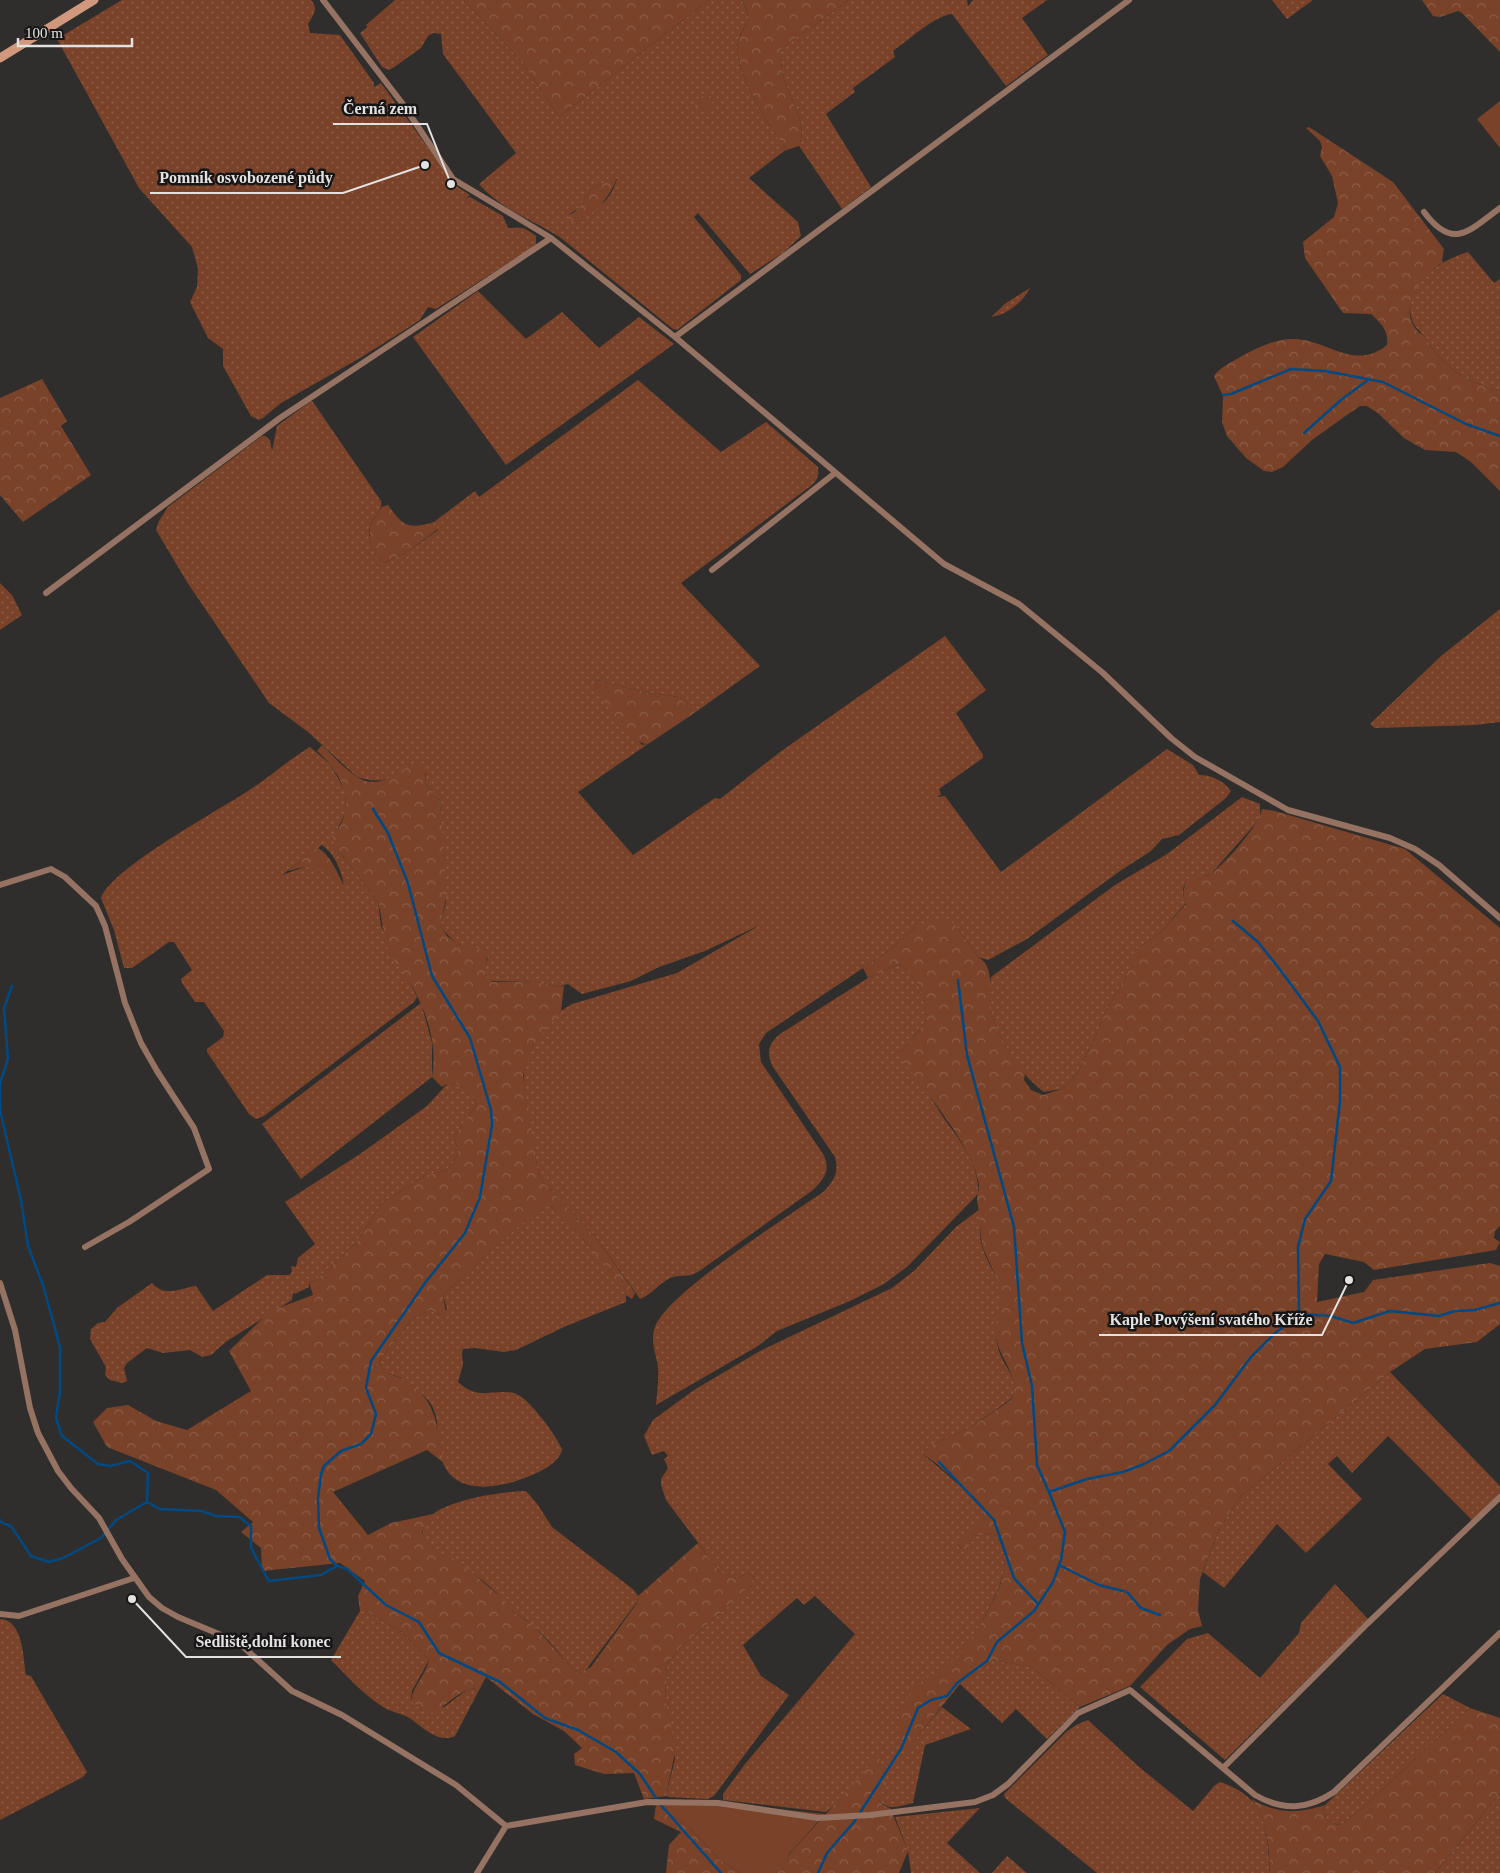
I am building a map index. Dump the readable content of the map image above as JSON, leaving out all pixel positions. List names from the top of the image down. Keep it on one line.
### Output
{"places":["Pomník osvobozené půdy","Černá zem","Kaple Povýšení svatého Kříže","Sedliště,dolní konec"],"scale_bar":"100 m"}
